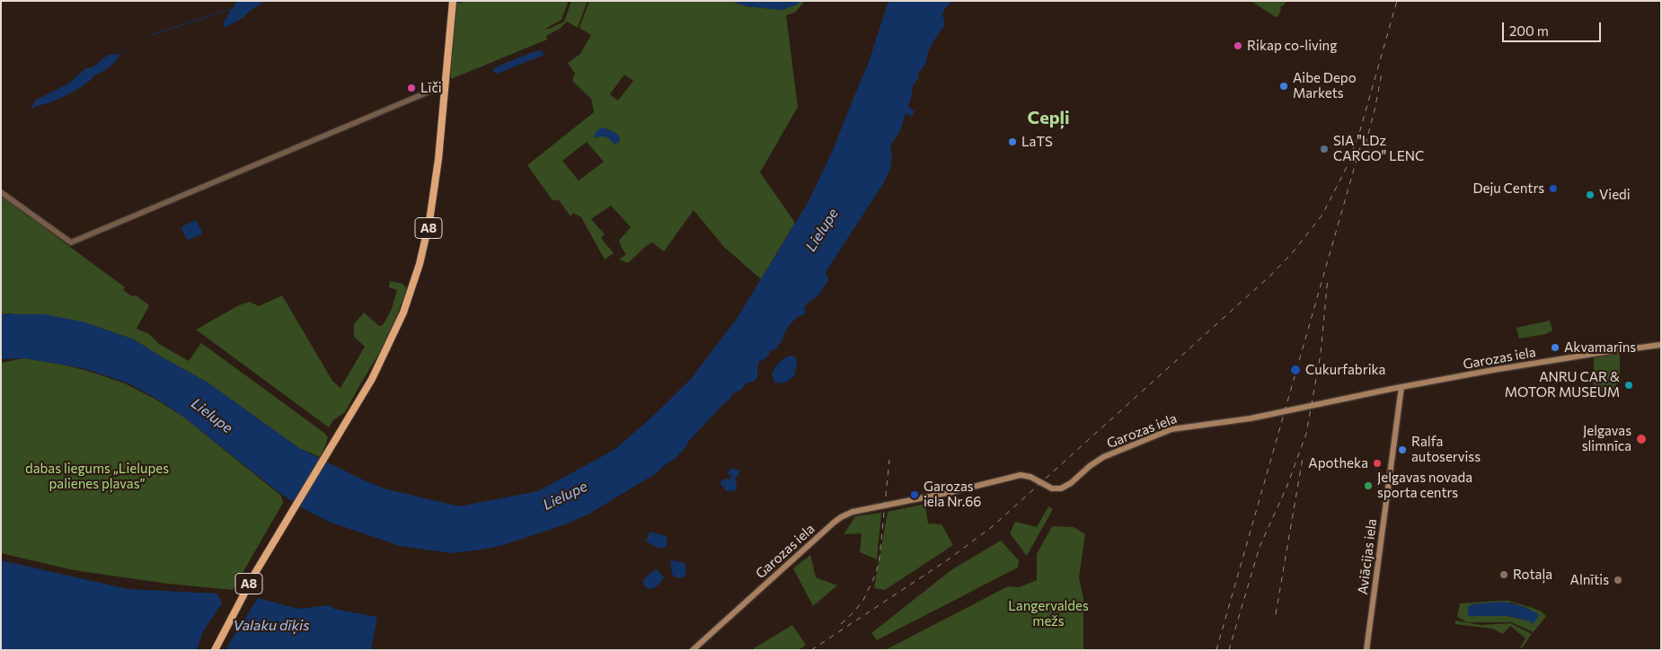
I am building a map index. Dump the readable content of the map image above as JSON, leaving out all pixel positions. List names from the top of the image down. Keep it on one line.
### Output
{"streets":{"highway":["A8"],"main road":["Garozas iela","Aviācijas iela"]},"crossings":[["Garozas iela","Aviācijas iela"]],"districts":["Cepļi"],"water":["Lielupe","Valaku dīķis"],"parks":["dabas liegums „Lielupes palienes pļavas”","Langervaldes mežs"],"places":["Rikap co-living","Aibe Depo Markets","Līči","LaTS","SIA \"LDz CARGO\" LENC","Deju Centrs","Viedi","Akvamarīns","Cukurfabrika","ANRU CAR & MOTOR MUSEUM","Jelgavas slimnīca","Ralfa autoserviss","Apotheka","Jelgavas novada sporta centrs","Garozas iela Nr.66","Rotaļa","Alnītis"],"scale_bar":"200 m"}
